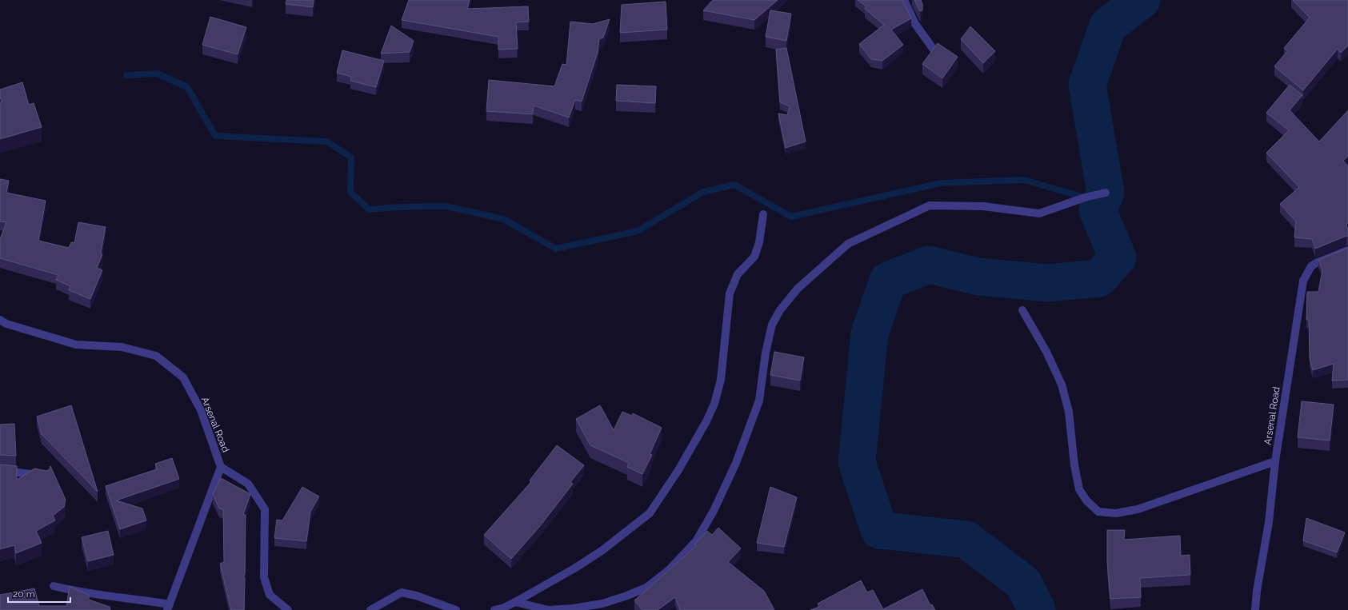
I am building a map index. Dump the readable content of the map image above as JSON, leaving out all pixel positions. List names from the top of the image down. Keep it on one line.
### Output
{"streets":{"street":["Arsenal Road"]},"scale_bar":"20 m"}
